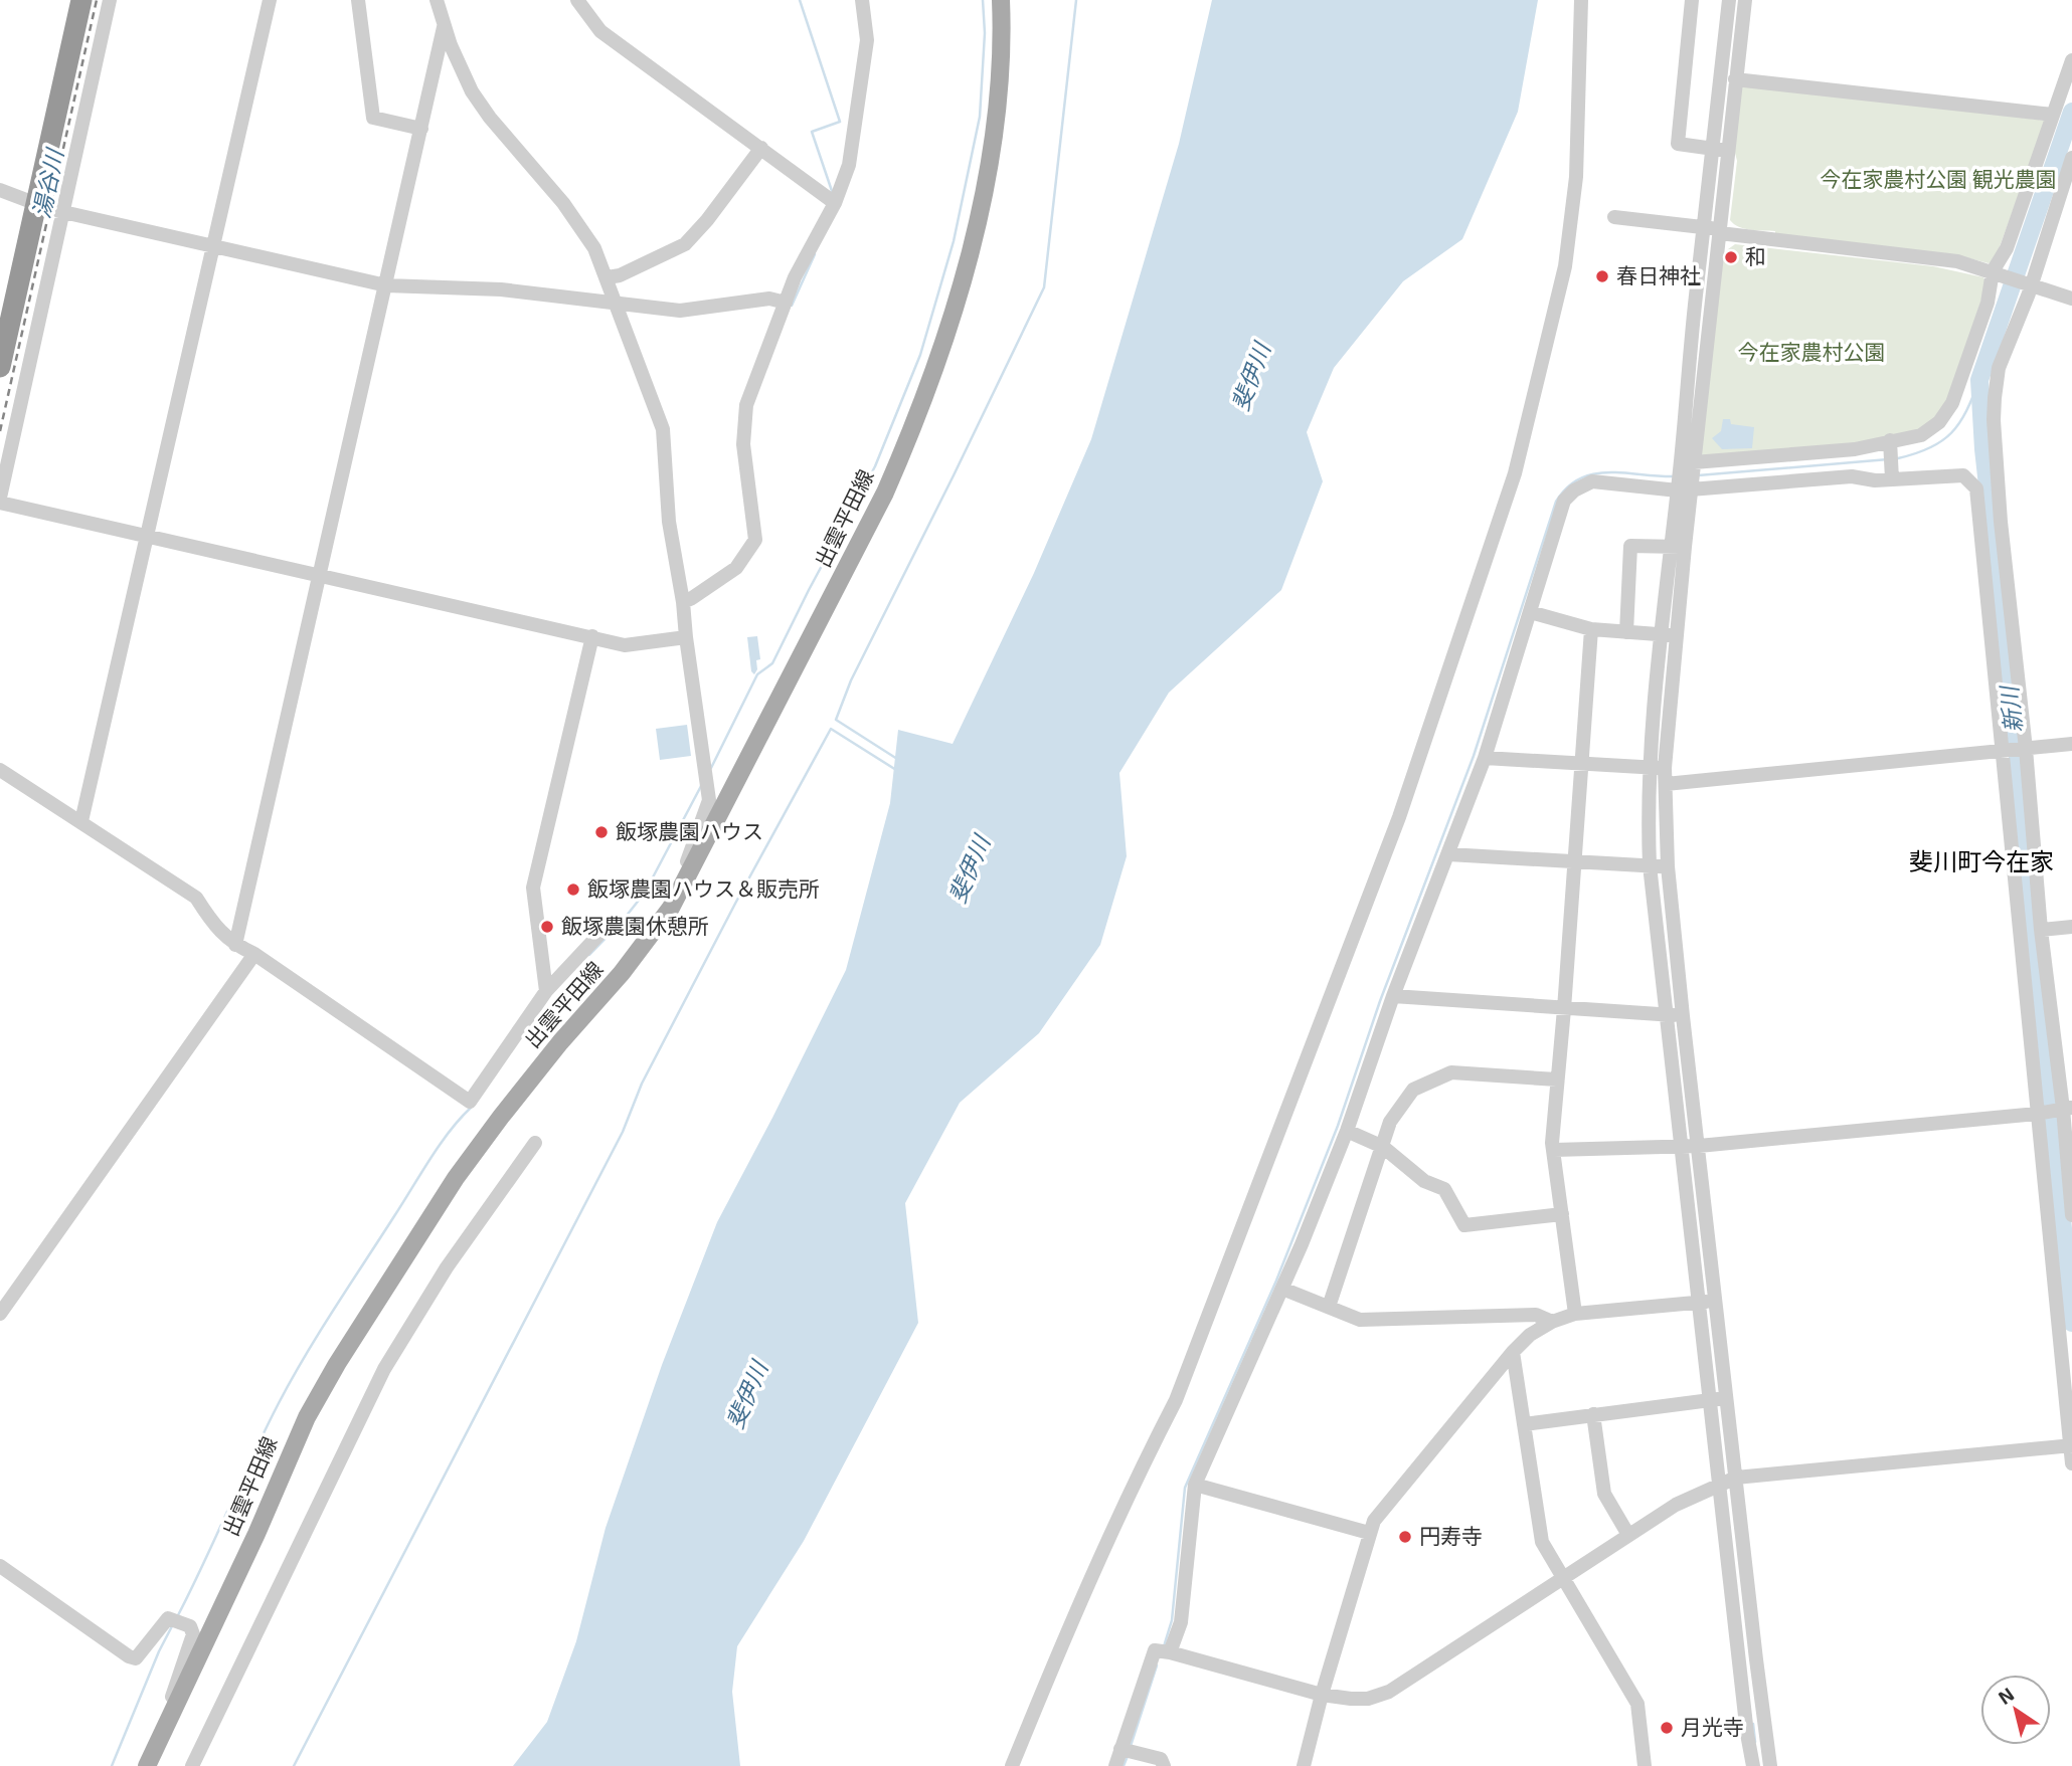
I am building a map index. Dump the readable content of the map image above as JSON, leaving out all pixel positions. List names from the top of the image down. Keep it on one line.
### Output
{"streets":{"main road":["出雲平田線"]},"districts":["斐川町今在家"],"water":["湯谷川","斐伊川","新川"],"parks":["今在家農村公園 観光農園","今在家農村公園"],"places":["和","春日神社","飯塚農園ハウス","飯塚農園ハウス＆販売所","飯塚農園休憩所","円寿寺","月光寺"],"north":"top left"}
